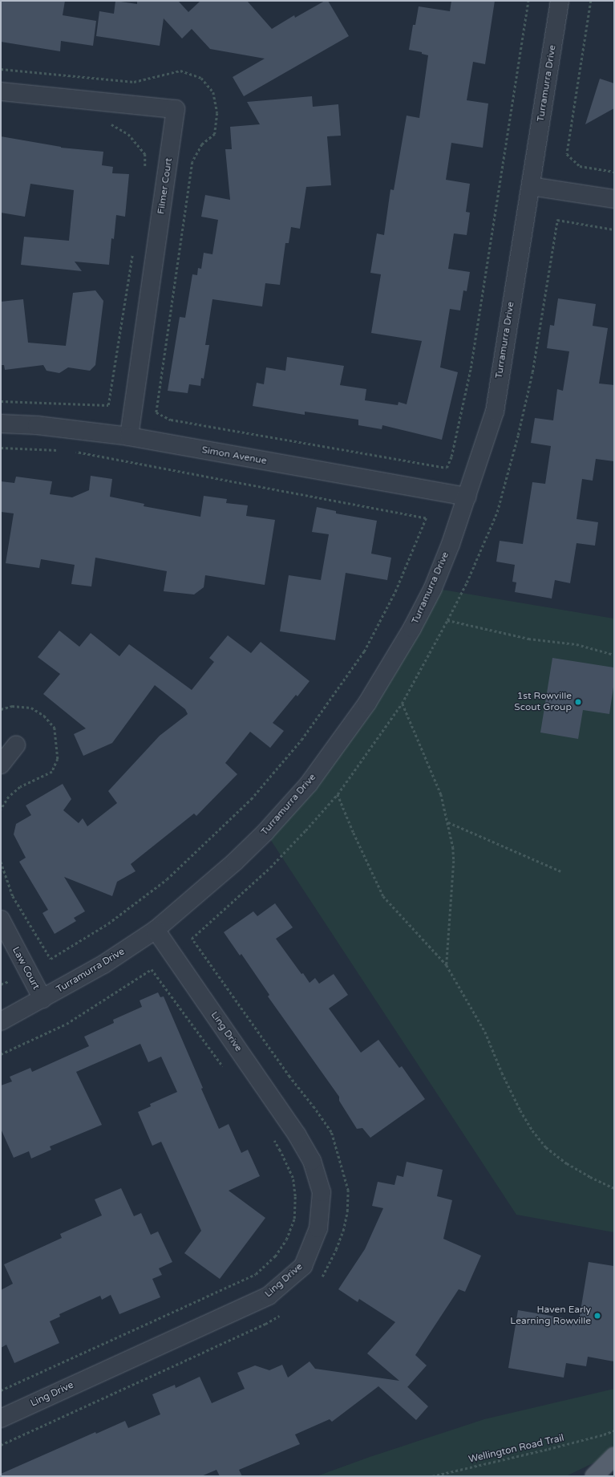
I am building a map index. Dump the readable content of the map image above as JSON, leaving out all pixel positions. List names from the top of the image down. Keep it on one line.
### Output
{"streets":{"street":["Turramurra Drive","Filmer Court","Simon Avenue","Law Court","Ling Drive"],"path":["Wellington Road Trail"]},"crossings":[["Turramurra Drive","Simon Avenue"],["Turramurra Drive","Law Court"],["Turramurra Drive","Ling Drive"],["Filmer Court","Simon Avenue"]],"places":["1st Rowville Scout Group","Haven Early Learning Rowville"]}
